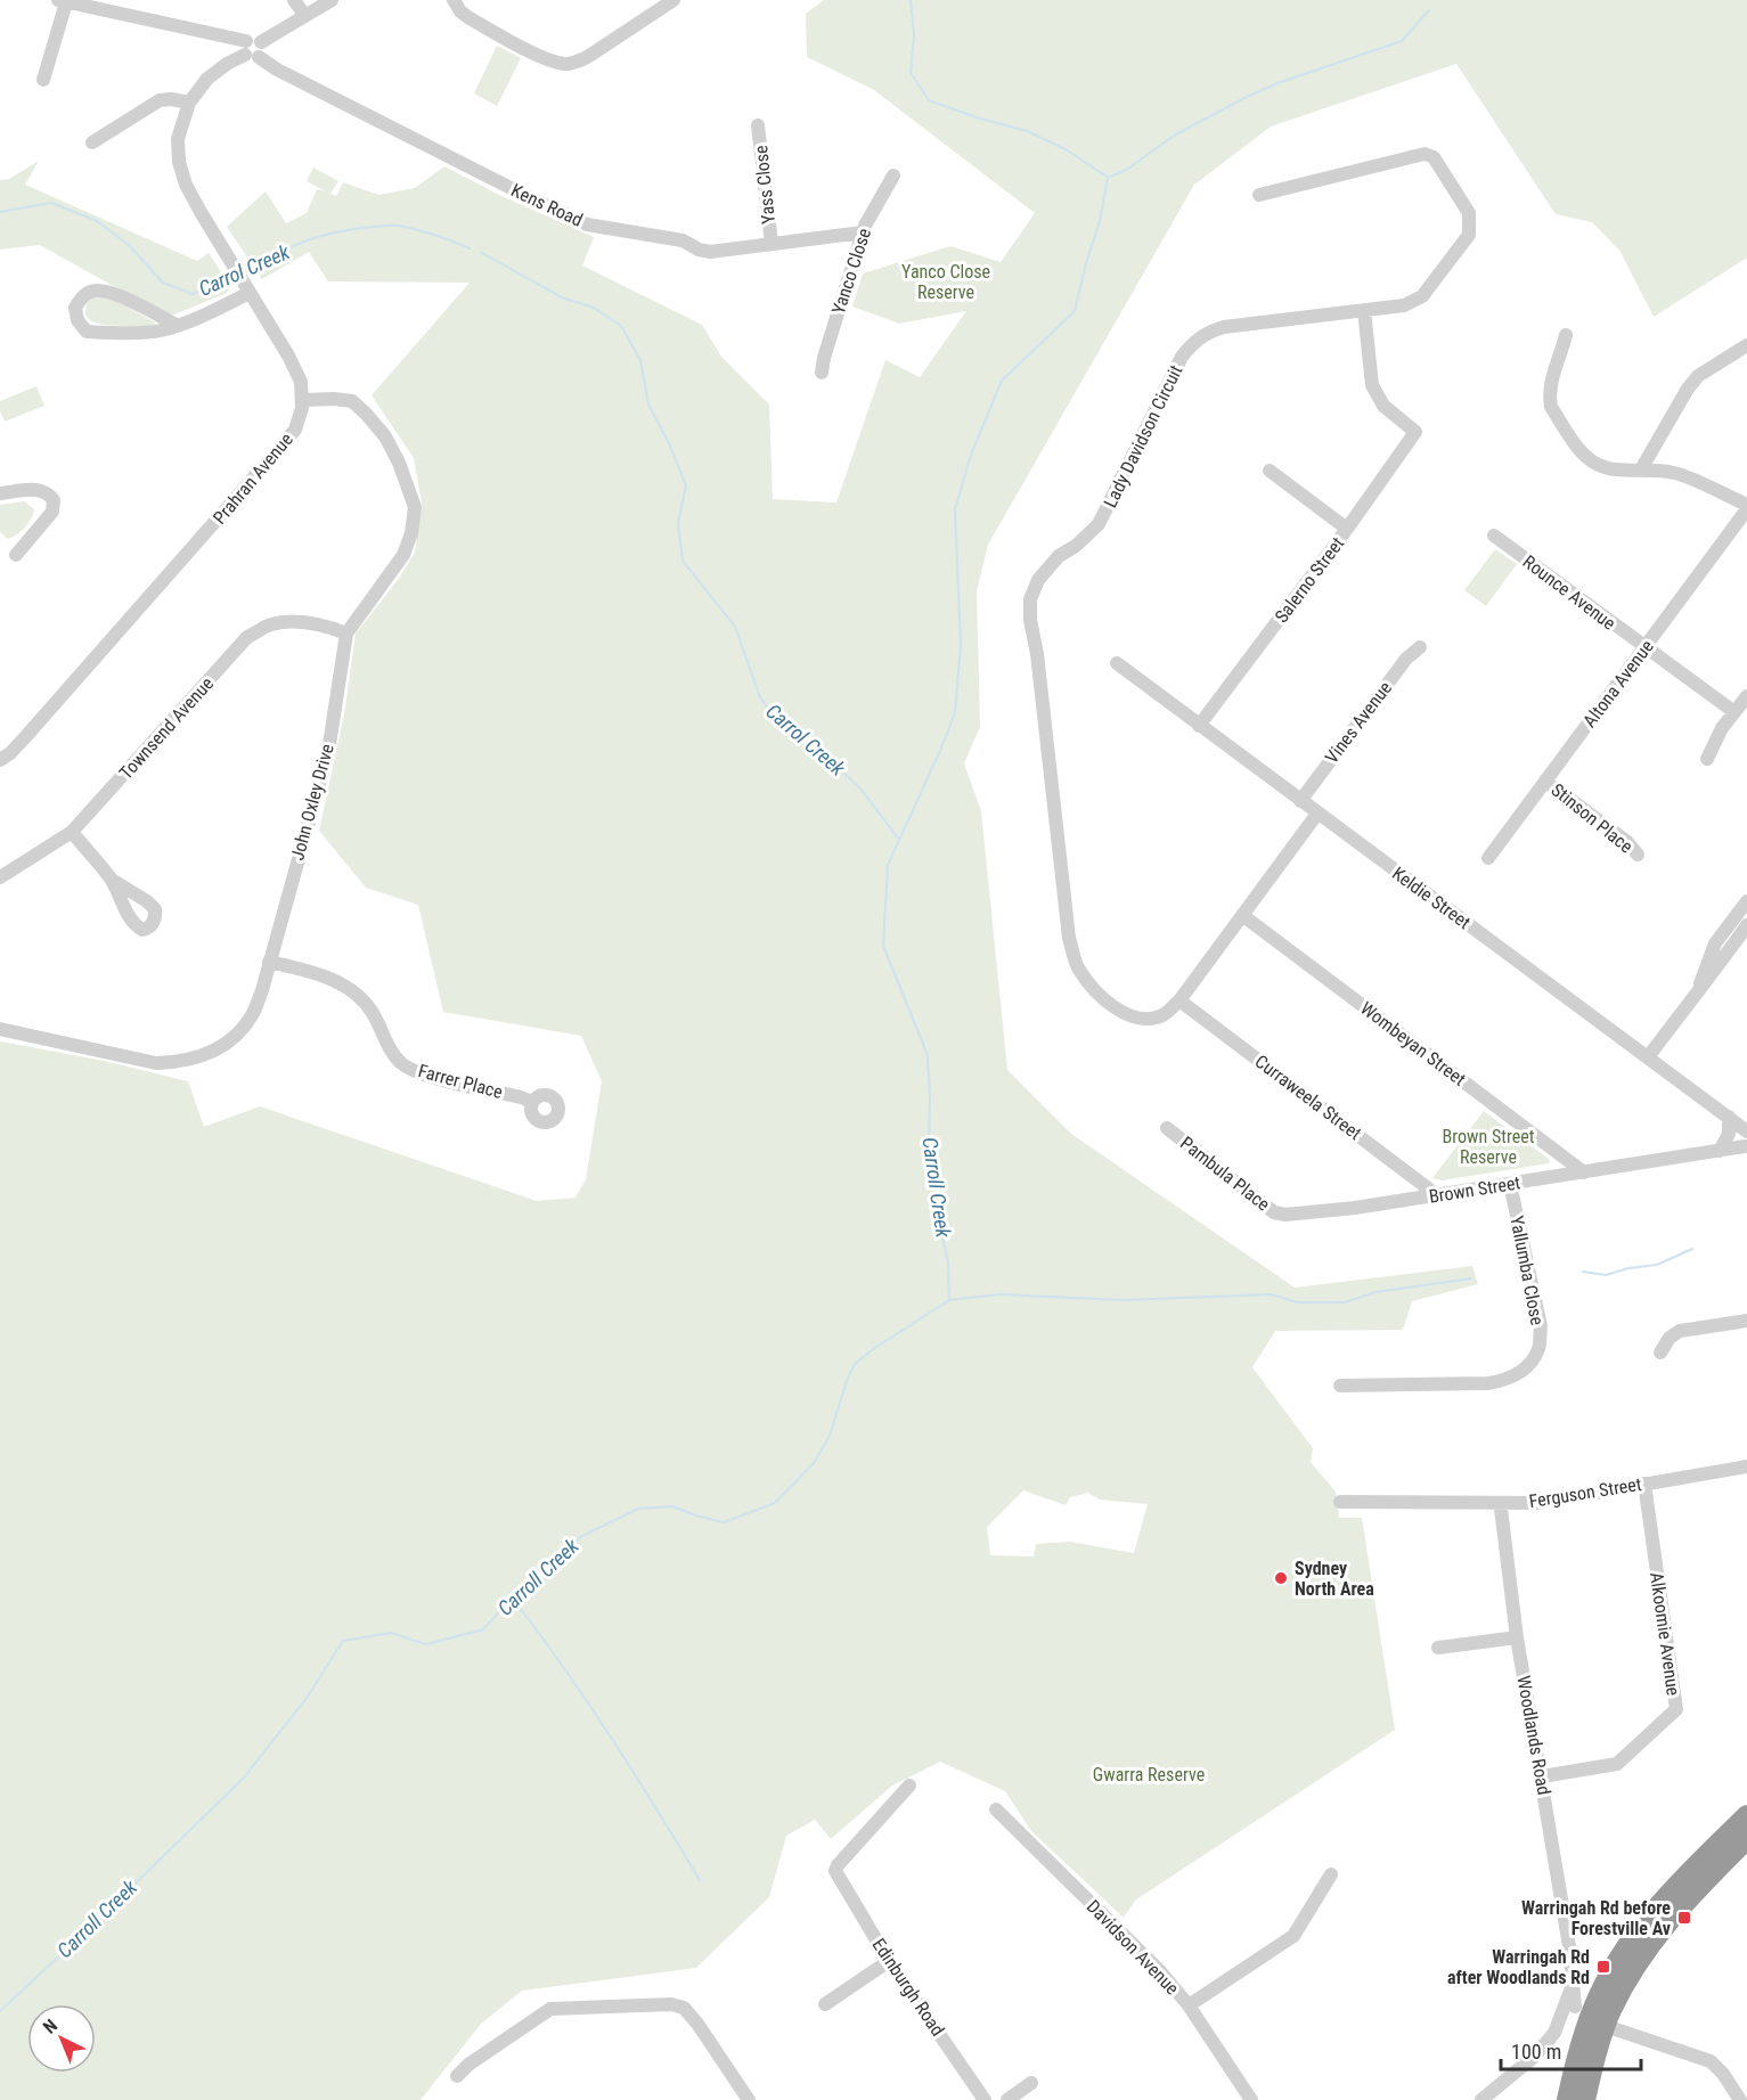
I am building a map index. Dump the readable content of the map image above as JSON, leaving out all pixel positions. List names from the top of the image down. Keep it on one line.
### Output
{"streets":{"street":["Yass Close","Kens Road","Yanco Close","Lady Davidson Circuit","Prahran Avenue","Salerno Street","Rounce Avenue","Altona Avenue","Vines Avenue","Townsend Avenue","John Oxley Drive","Stinson Place","Keldie Street","Wombeyan Street","Farrer Place","Curraweela Street","Pambula Place","Brown Street","Yallumba Close","Ferguson Street","Alkoomie Avenue","Woodlands Road","Davidson Avenue","Edinburgh Road"]},"crossings":[["Yass Close","Kens Road"],["Kens Road","Yanco Close"],["Lady Davidson Circuit","Salerno Street"],["Lady Davidson Circuit","Keldie Street"],["Lady Davidson Circuit","Wombeyan Street"],["Lady Davidson Circuit","Curraweela Street"],["Prahran Avenue","John Oxley Drive"],["Salerno Street","Keldie Street"],["Rounce Avenue","Altona Avenue"],["Altona Avenue","Stinson Place"],["Vines Avenue","Keldie Street"],["Townsend Avenue","John Oxley Drive"],["John Oxley Drive","Farrer Place"],["Wombeyan Street","Brown Street"],["Curraweela Street","Brown Street"],["Pambula Place","Brown Street"],["Brown Street","Yallumba Close"],["Ferguson Street","Alkoomie Avenue"],["Ferguson Street","Woodlands Road"],["Alkoomie Avenue","Woodlands Road"]],"water":["Carrol Creek","Carroll Creek"],"parks":["Yanco Close Reserve","Brown Street Reserve","Gwarra Reserve"],"places":{"other":["Sydney North Area"],"transit":["Warringah Rd before Forestville Av","Warringah Rd after Woodlands Rd"]},"scale_bar":"100 m","north":"top left"}
